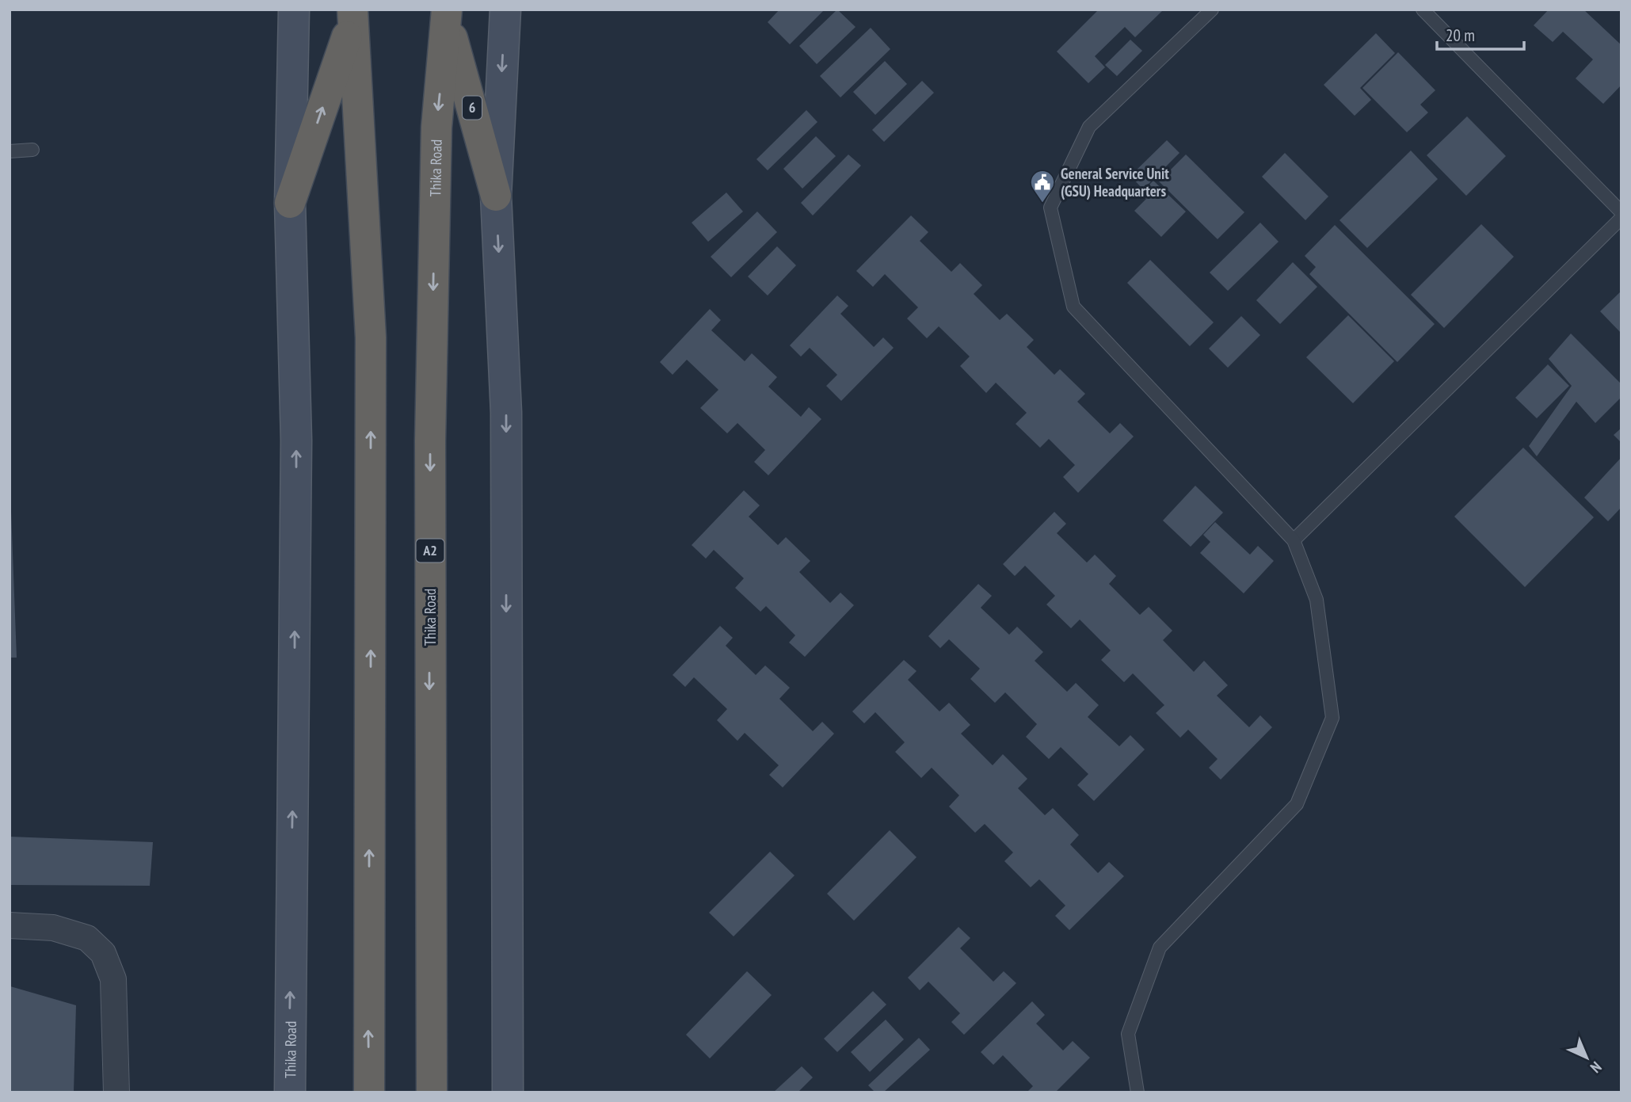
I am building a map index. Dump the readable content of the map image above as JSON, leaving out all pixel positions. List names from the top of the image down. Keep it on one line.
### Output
{"streets":{"highway":["6","Thika Road","A2"]},"crossings":[["6","Thika Road"]],"places":{"public building":["General Service Unit (GSU) Headquarters"]},"scale_bar":"20 m","north":"bottom right"}
